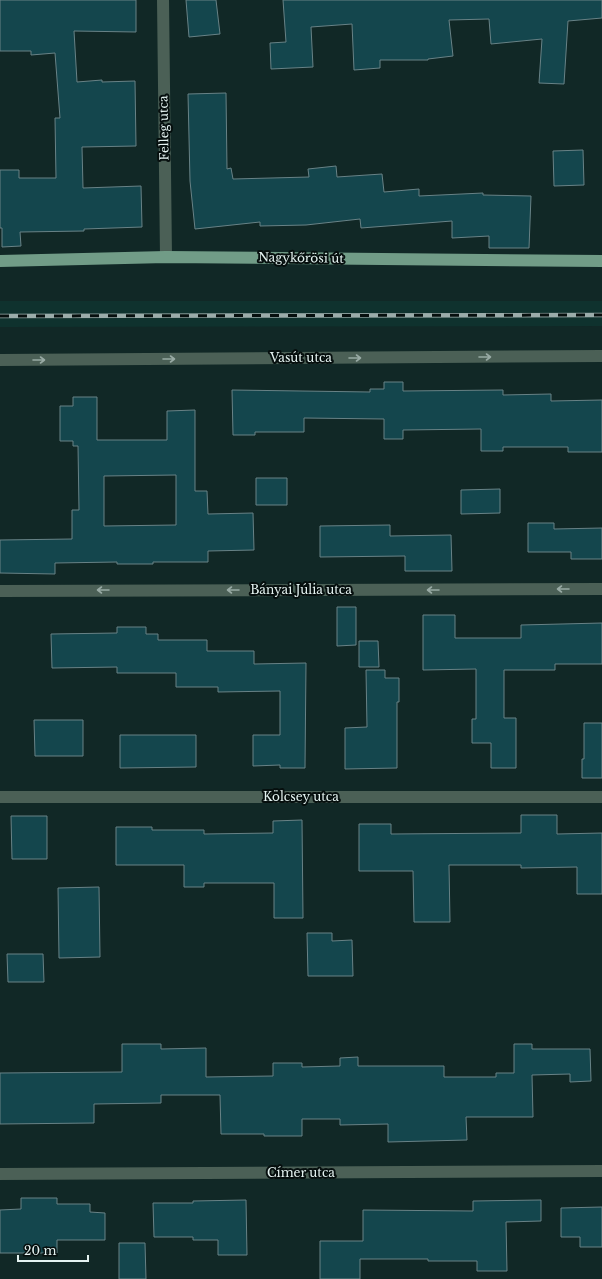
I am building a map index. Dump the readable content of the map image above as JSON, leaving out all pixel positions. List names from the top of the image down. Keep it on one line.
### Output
{"streets":{"main road":["Nagykőrösi út"],"street":["Felleg utca","Vasút utca","Bányai Júlia utca","Kölcsey utca","Címer utca"]},"crossings":[["Felleg utca","Nagykőrösi út"]],"one_way":["Vasút utca","Bányai Júlia utca"],"scale_bar":"20 m"}
